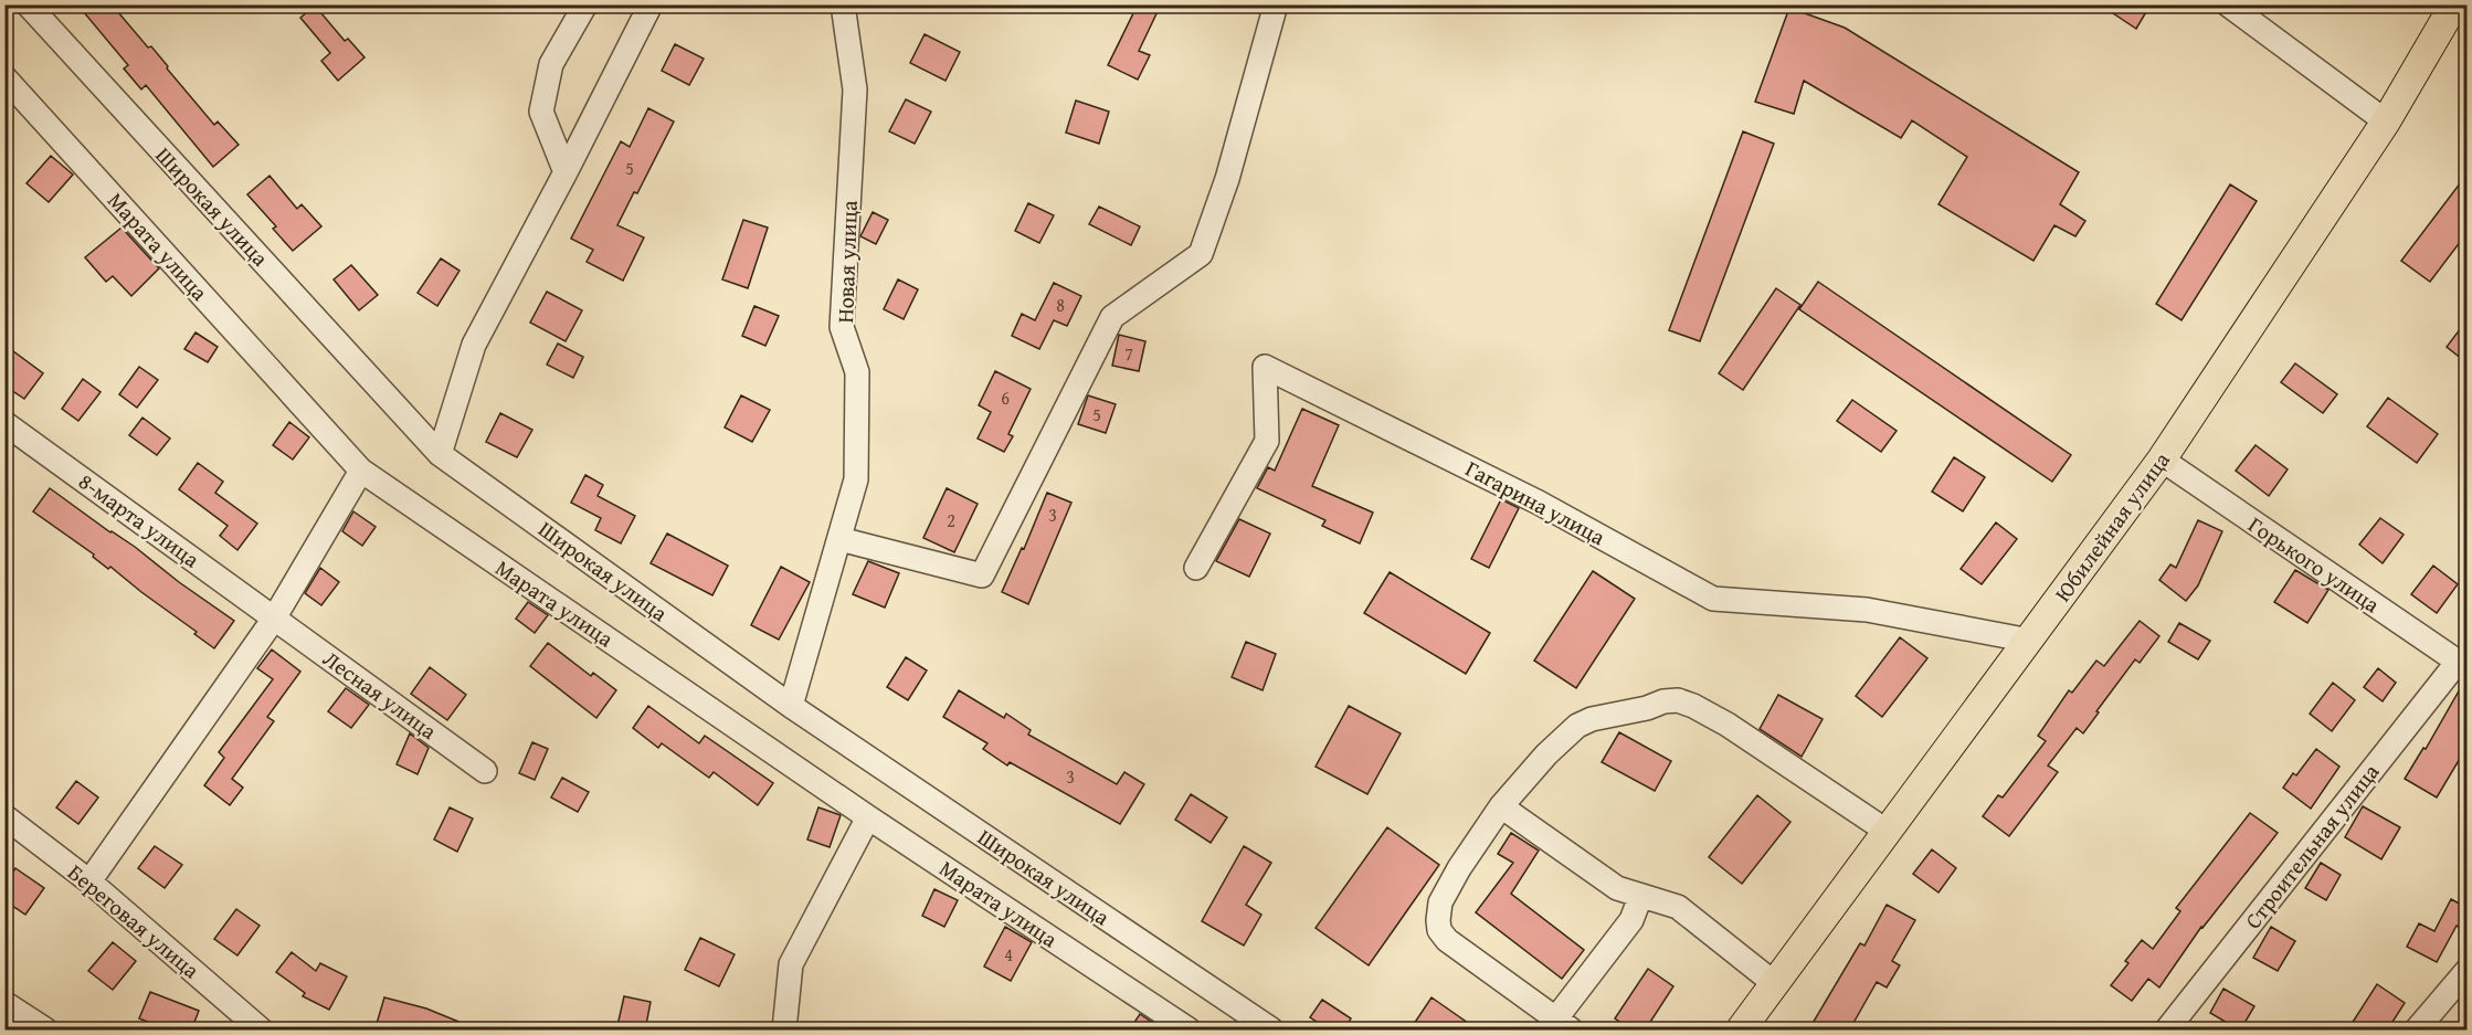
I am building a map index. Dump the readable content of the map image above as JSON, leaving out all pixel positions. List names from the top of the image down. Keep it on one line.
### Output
{"streets":{"main road":["Юбилейная улица"],"street":["Широкая улица","Марата улица","Новая улица","Гагарина улица","8-марта улица","Горького улица","Лесная улица","Строительная улица","Береговая улица"]},"crossings":[["Широкая улица","Новая улица"],["Гагарина улица","Юбилейная улица"],["8-марта улица","Лесная улица"],["Юбилейная улица","Горького улица"],["Горького улица","Строительная улица"]],"house_numbers":["5","8","7","6","5","3","2","3","4"]}
